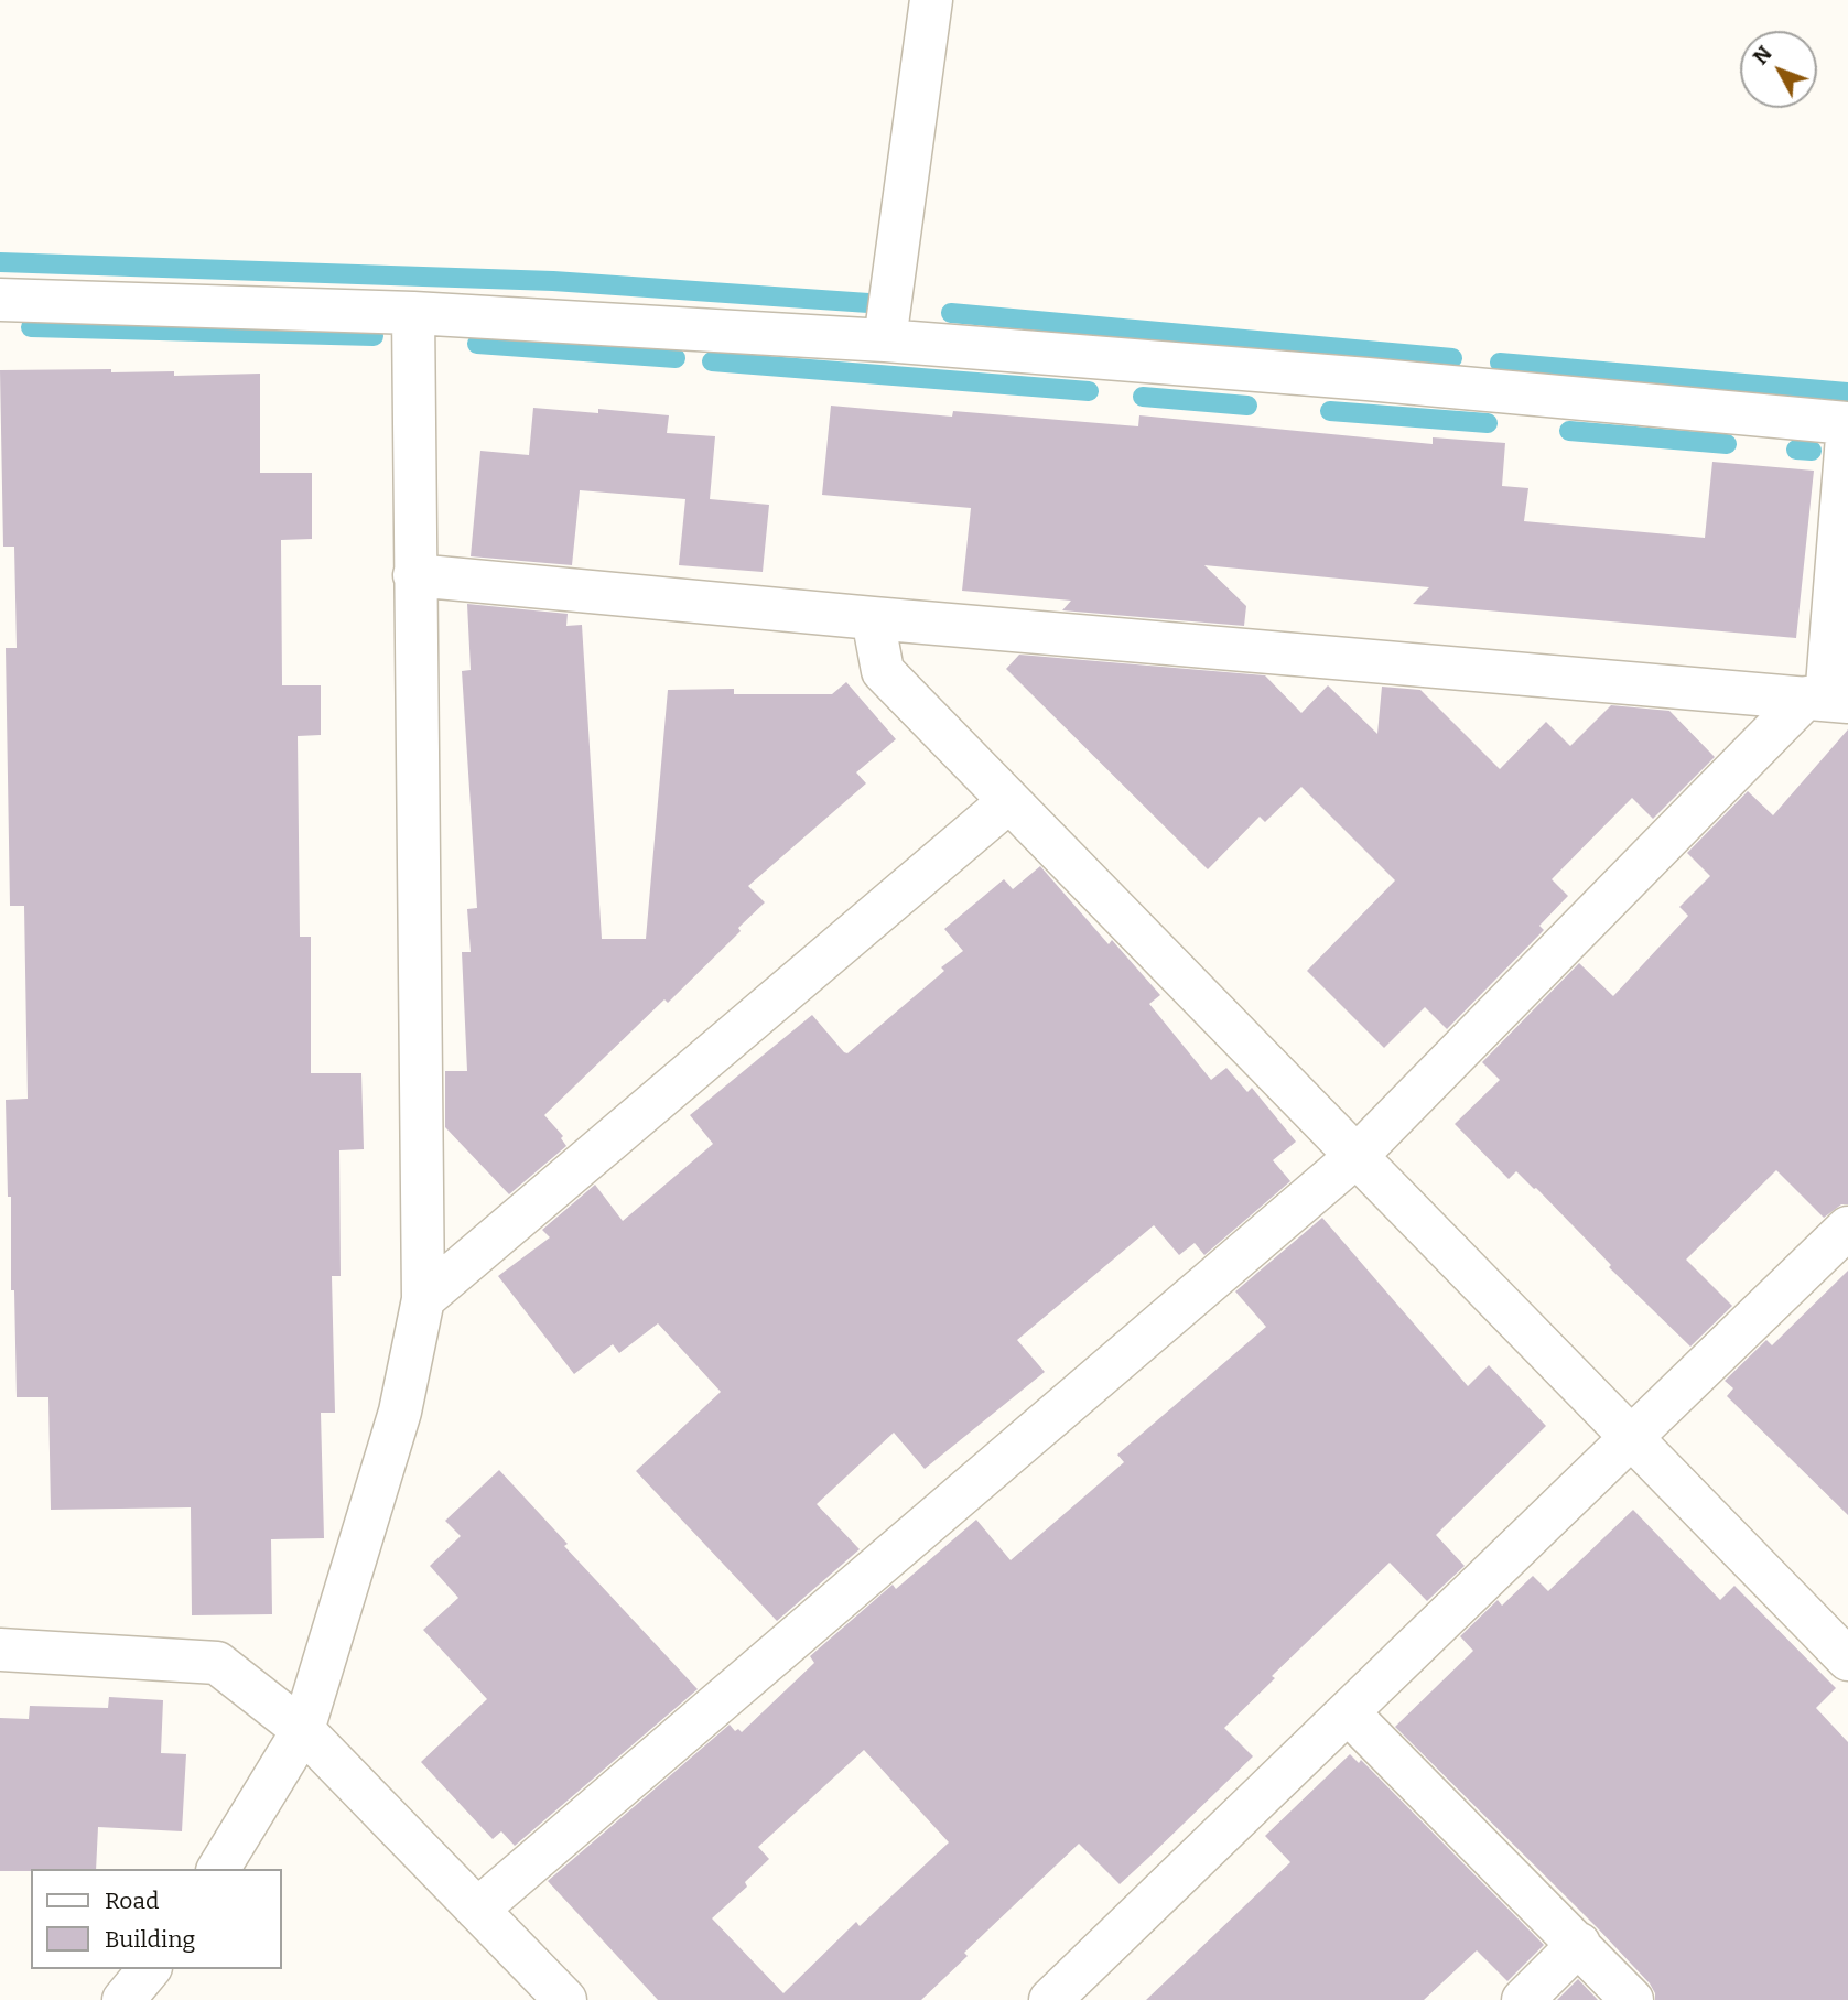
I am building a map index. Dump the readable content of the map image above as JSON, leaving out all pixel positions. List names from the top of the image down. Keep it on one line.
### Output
{"legend":["Road","Building"],"north":"top left"}
